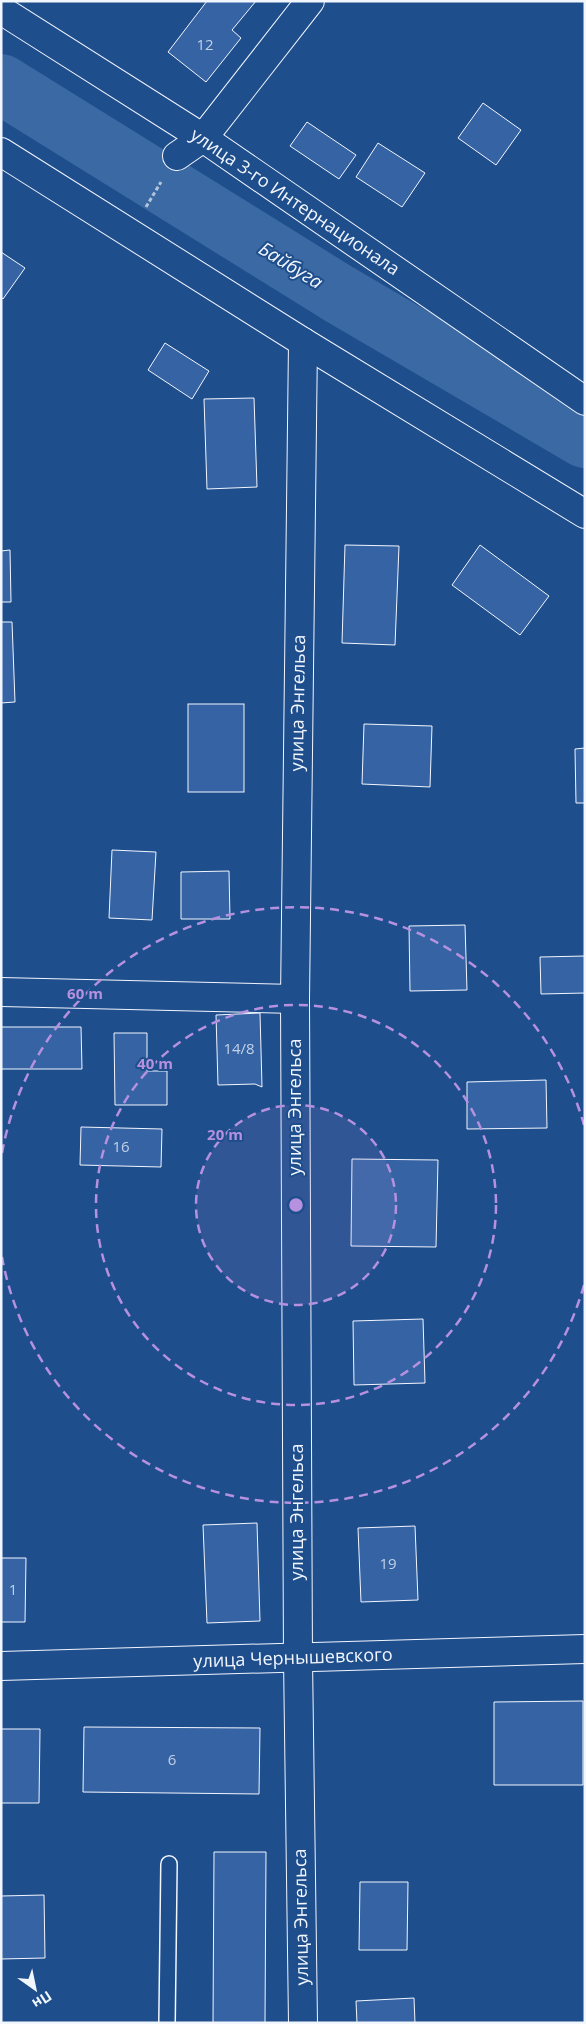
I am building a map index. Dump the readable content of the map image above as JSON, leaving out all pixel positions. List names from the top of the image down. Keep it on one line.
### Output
{"streets":{"street":["улица 3-го Интернационала","улица Энгельса","улица Чернышевского"]},"crossings":[["улица Энгельса","улица Чернышевского"]],"water":["Байбуга"],"house_numbers":["12","14/8","16","19","1","6"],"north":"bottom right","rings":["60 m","40 m","20 m"]}
